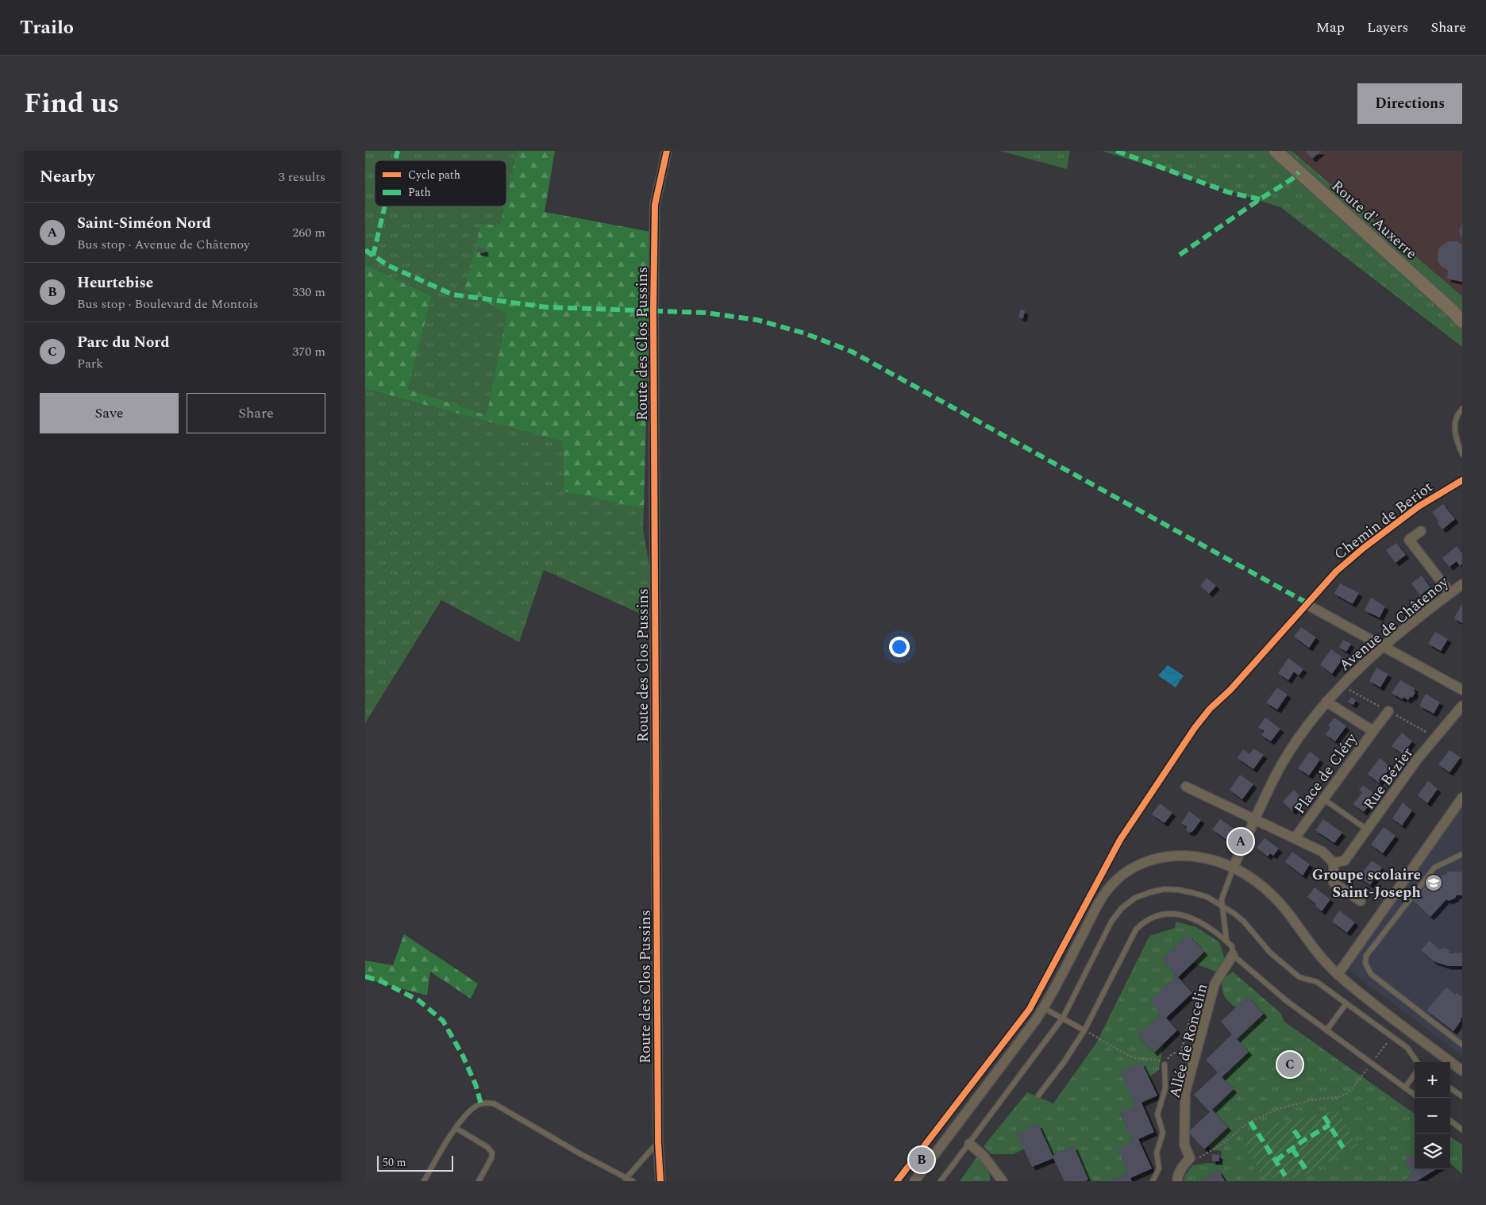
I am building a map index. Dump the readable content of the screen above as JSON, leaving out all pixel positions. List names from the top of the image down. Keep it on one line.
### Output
{"streets":{"street":["Route d'Auxerre","Route des Clos Pussins","Avenue de Châtenoy","Place de Cléry","Rue Bézier","Allée de Roncelin"],"cycle path":["Chemin de Beriot"]},"crossings":[["Avenue de Châtenoy","Place de Cléry"]],"places":{"school or university":["Groupe scolaire Saint-Joseph"]},"legend":["Cycle path","Path"],"scale_bar":"50 m","page":{"header":"Trailo","nav":["Map","Layers","Share"],"title":"Find us","buttons":["Directions",["Save","Share"]],"heading":["Nearby","3 results"],"list":[{"mark":"A","name":"Saint-Siméon Nord","note":"Bus stop · Avenue de Châtenoy","value":"260 m"},{"mark":"B","name":"Heurtebise","note":"Bus stop · Boulevard de Montois","value":"330 m"},{"mark":"C","name":"Parc du Nord","note":"Park","value":"370 m"}],"pins":["A","C","B"],"map_buttons":["+","−"],"scale":"50 m"}}
